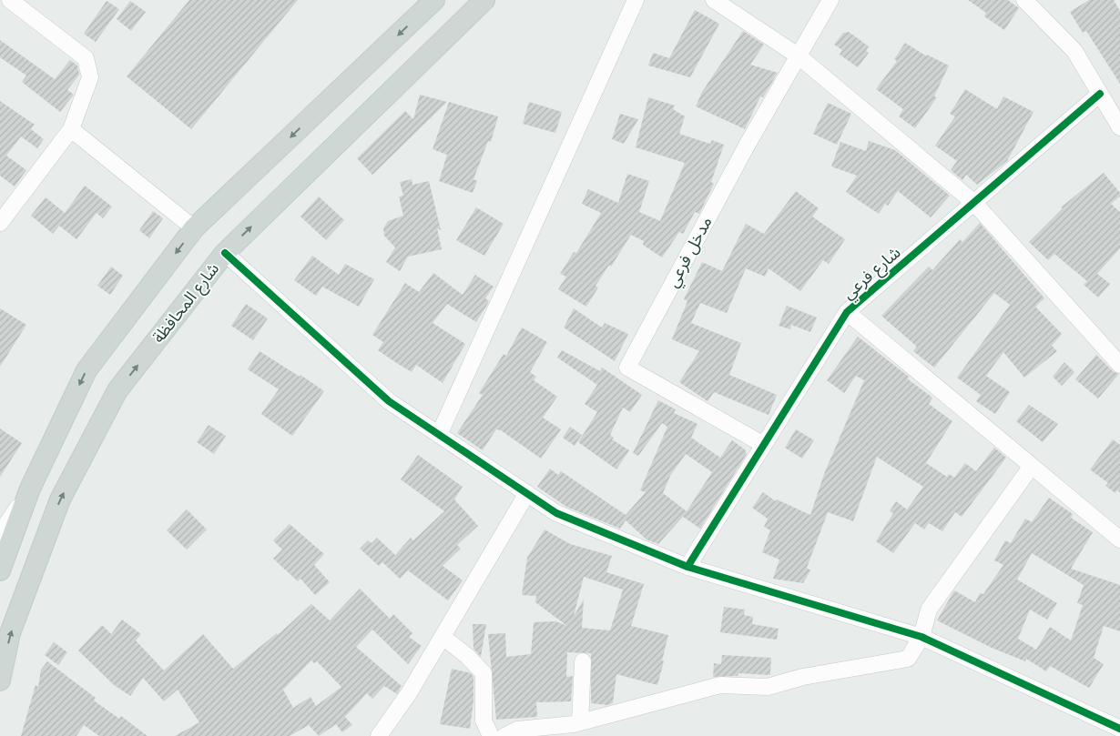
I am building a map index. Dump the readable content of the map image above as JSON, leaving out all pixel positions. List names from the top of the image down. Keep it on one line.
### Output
{"streets":{"main road":["شارع المحافظة"],"street":["مدخل فرعي","شارع فرعي"]},"crossings":[["مدخل فرعي","شارع فرعي"]]}
